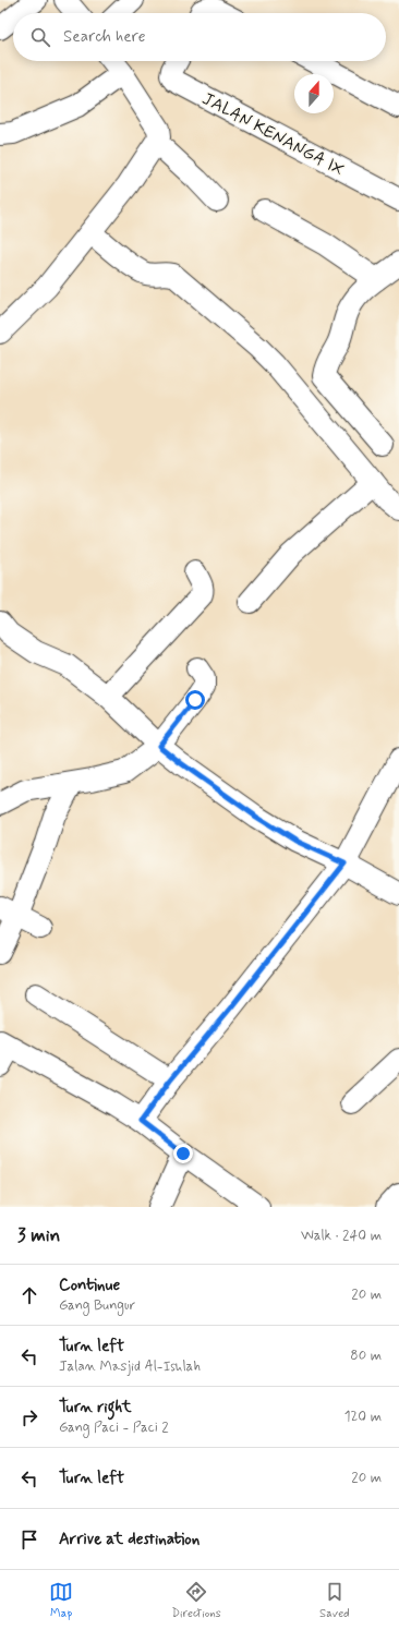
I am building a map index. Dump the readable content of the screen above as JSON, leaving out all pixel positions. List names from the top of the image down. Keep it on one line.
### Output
{"streets":{"street":["JALAN KENANGA IX"]},"north":"top","page":{"search":"Search here","heading":["3 min","Walk · 240 m"],"list":[["Continue","Gang Bungur","20 m"],["Turn left","Jalan Masjid Al-Ishlah","80 m"],["Turn right","Gang Paci - Paci 2","120 m"],["Turn left","20 m"],"Arrive at destination"],"nav":["Map","Directions","Saved"]}}
